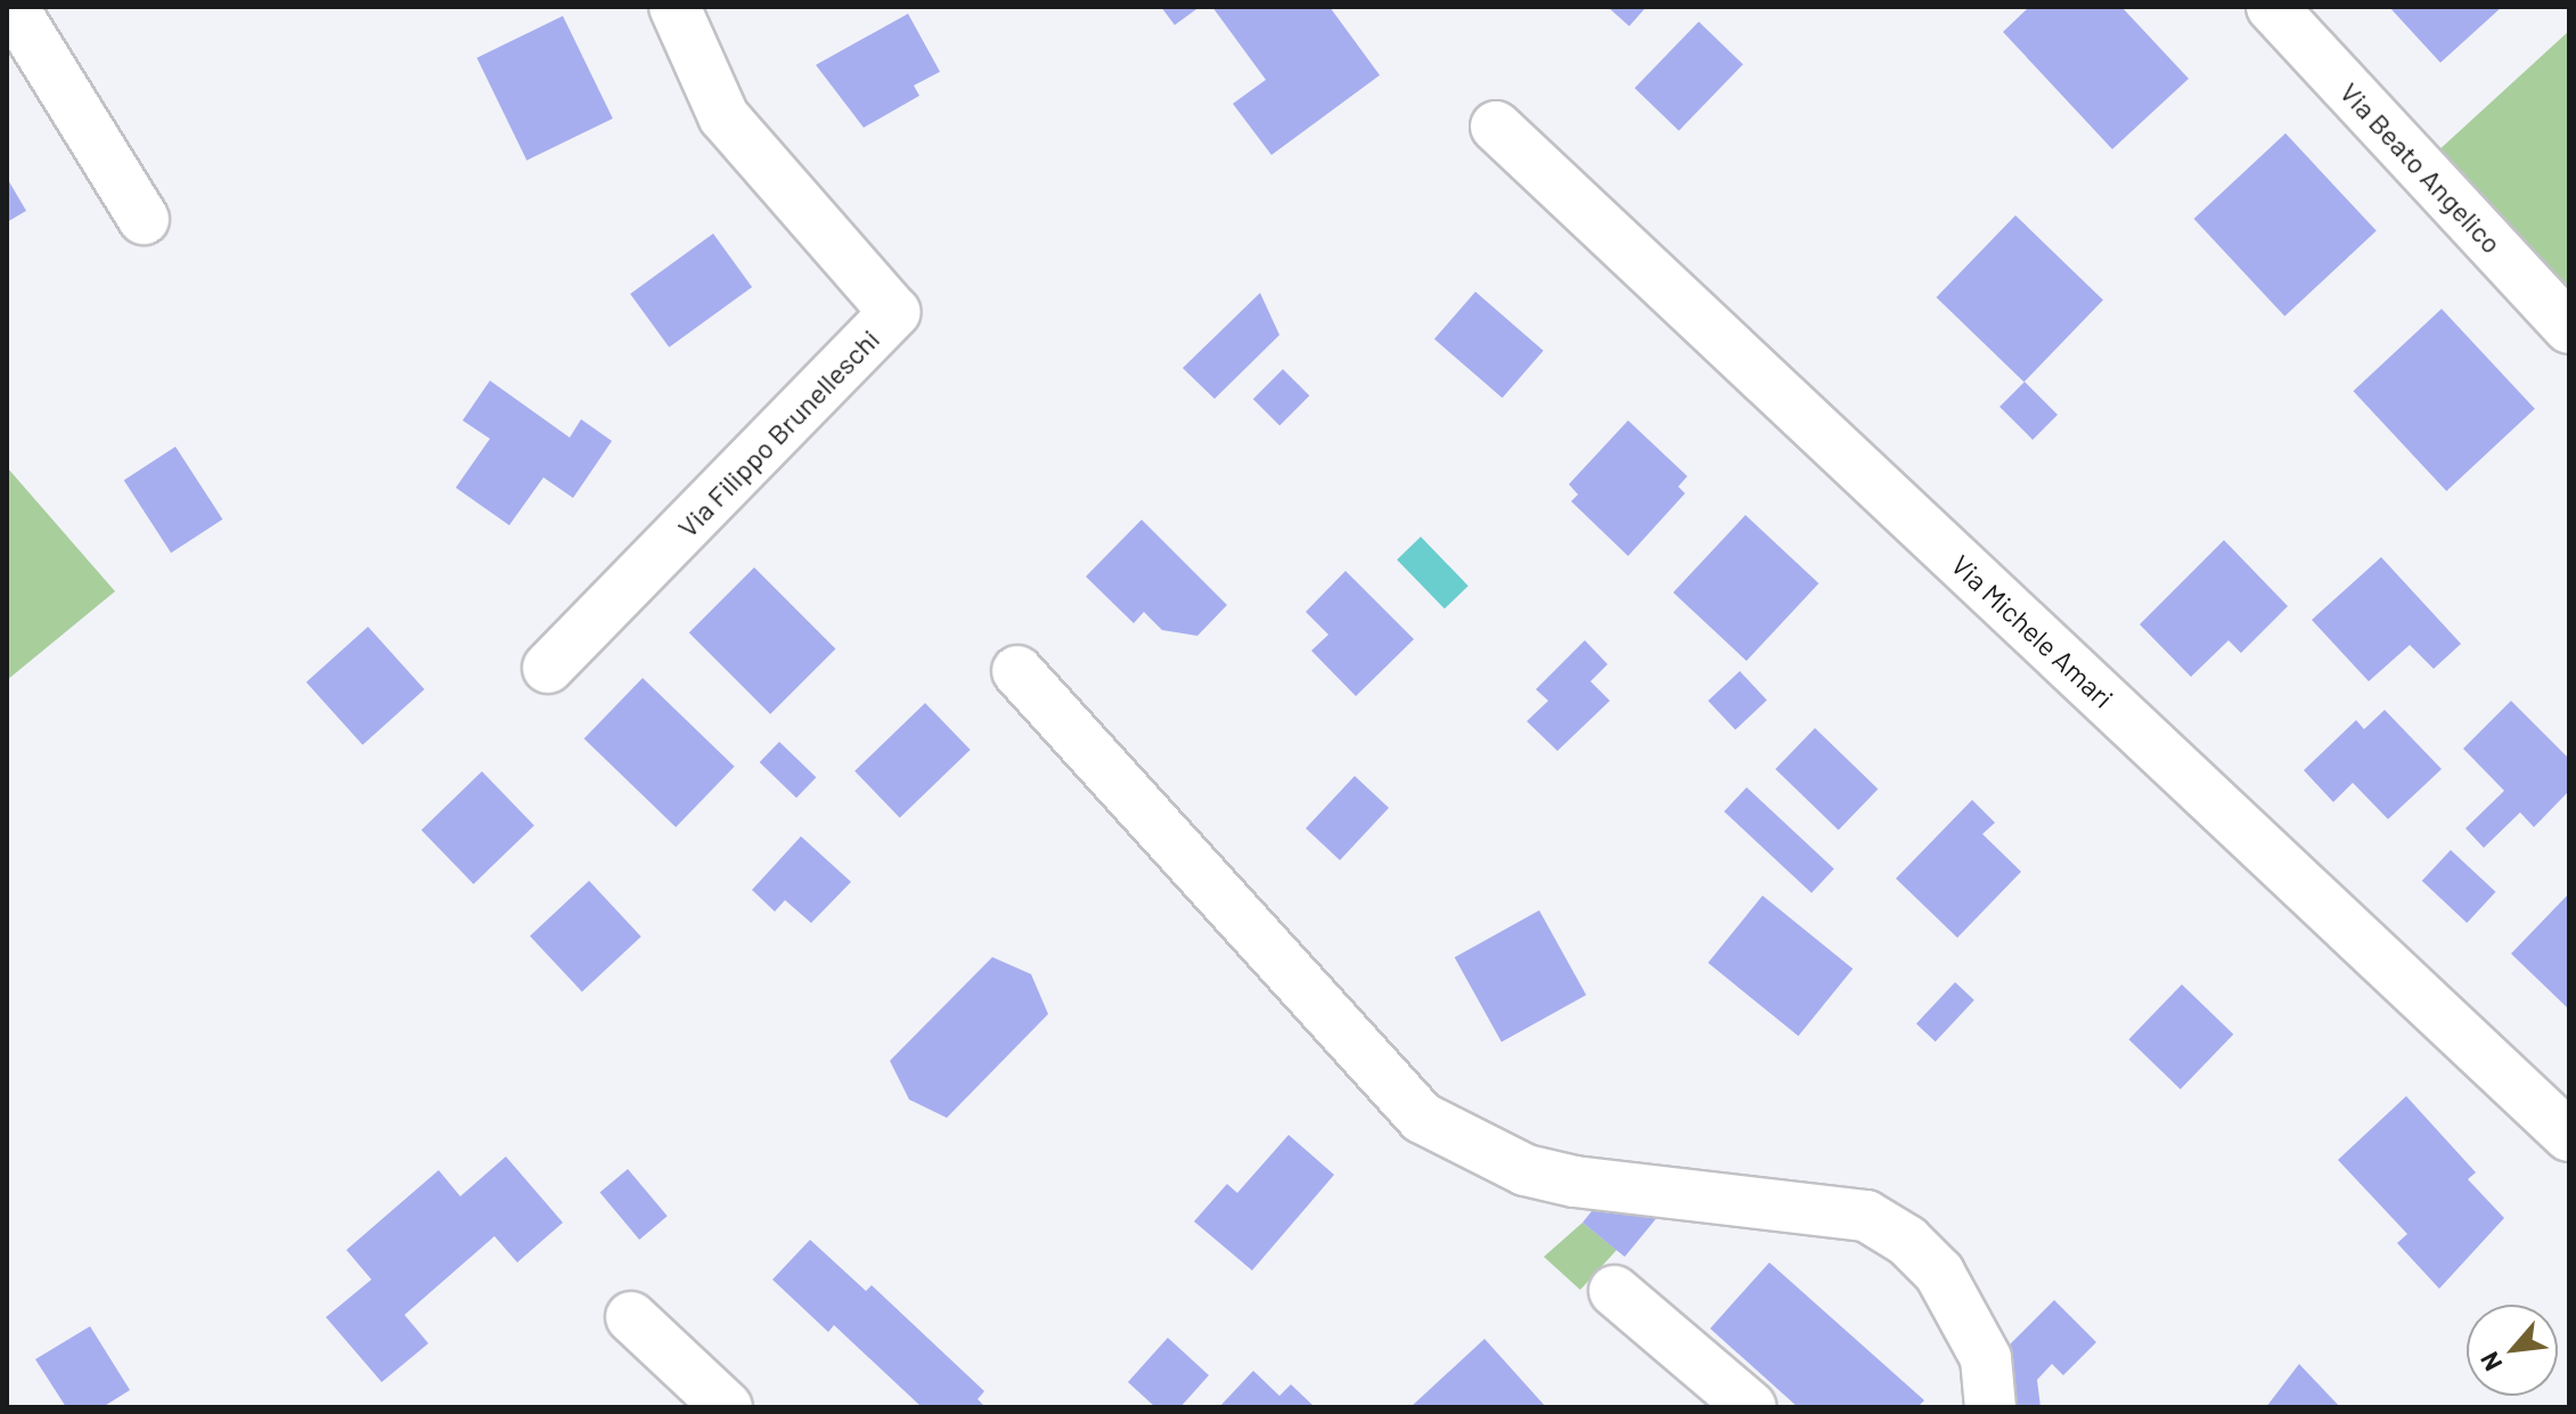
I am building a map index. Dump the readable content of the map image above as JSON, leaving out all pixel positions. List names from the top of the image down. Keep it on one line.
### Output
{"streets":{"street":["Via Beato Angelico","Via Filippo Brunelleschi","Via Michele Amari"]},"north":"bottom left"}
